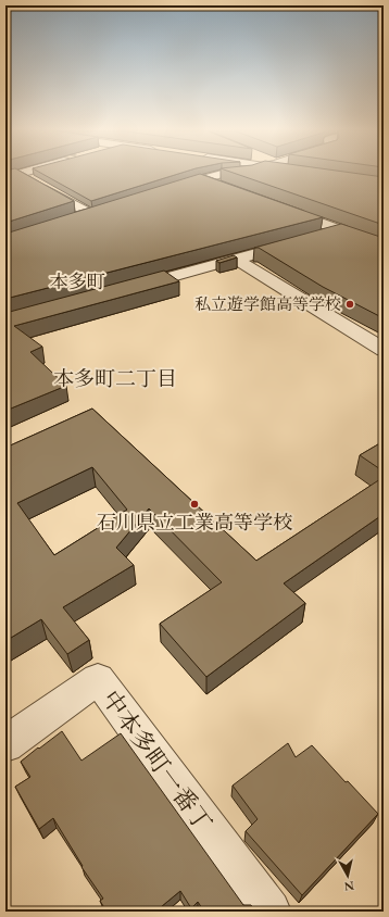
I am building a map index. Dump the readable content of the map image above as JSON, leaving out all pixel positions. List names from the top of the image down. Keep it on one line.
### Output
{"streets":{"street":["中本多町一番丁"]},"districts":["本多町","本多町二丁目"],"places":["私立遊学館高等学校","石川県立工業高等学校"],"north":"bottom"}
